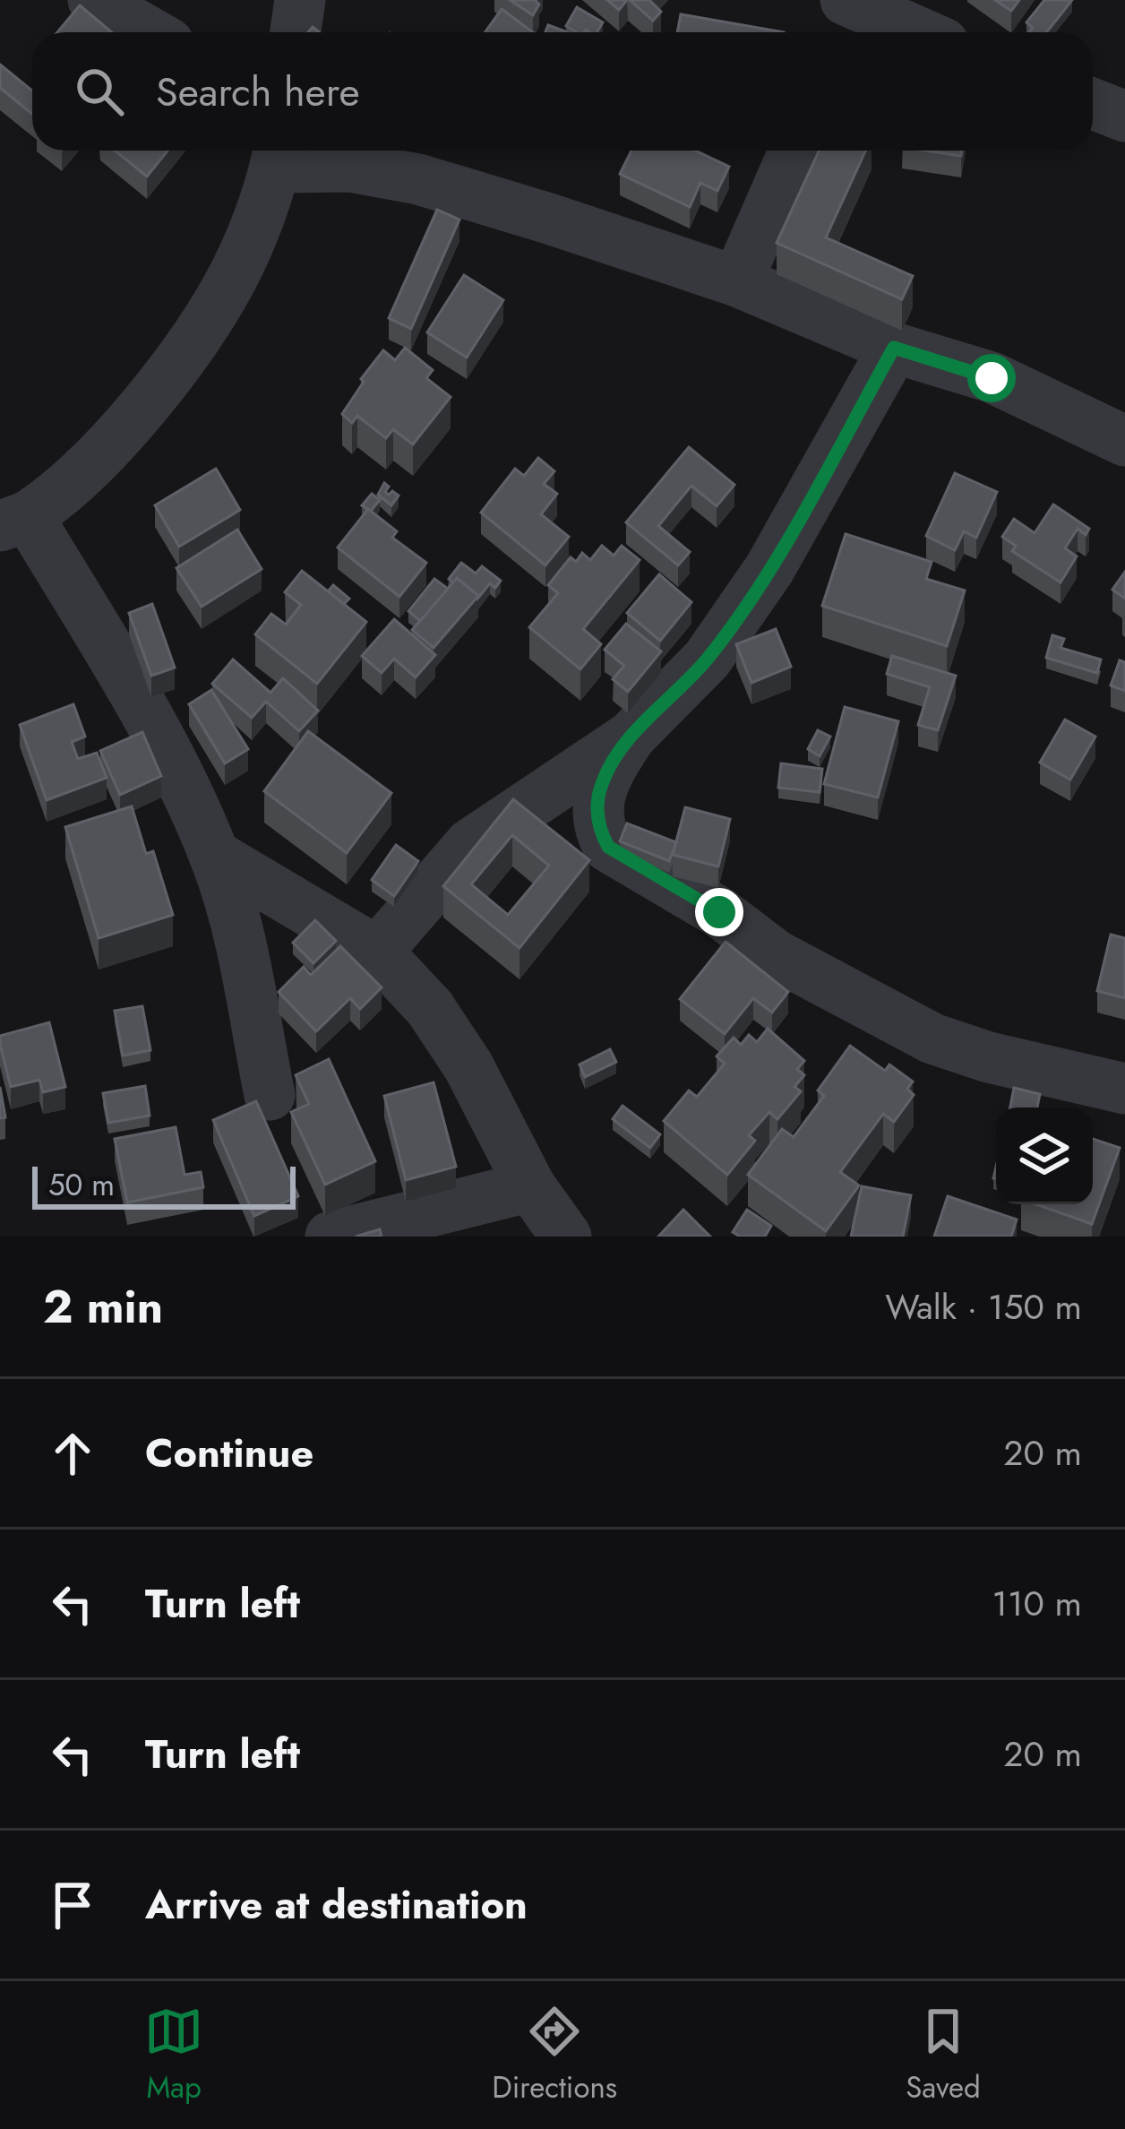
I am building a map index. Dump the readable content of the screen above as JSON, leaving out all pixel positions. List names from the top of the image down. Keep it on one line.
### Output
{"scale_bar":"50 m","page":{"search":"Search here","scale":"50 m","heading":["2 min","Walk · 150 m"],"list":[["Continue","20 m"],["Turn left","110 m"],["Turn left","20 m"],"Arrive at destination"],"nav":["Map","Directions","Saved"]}}
